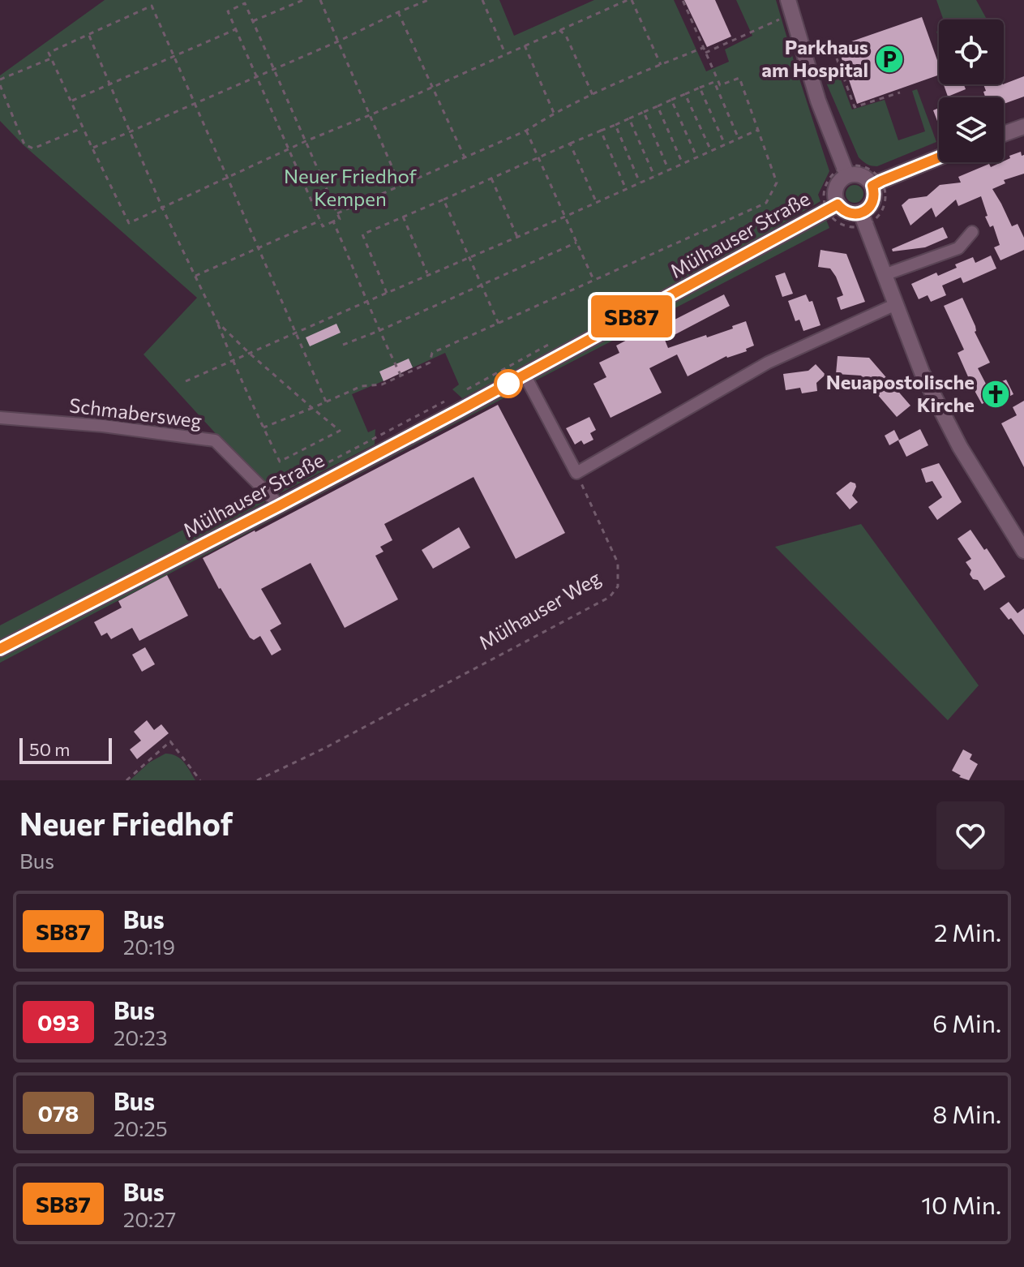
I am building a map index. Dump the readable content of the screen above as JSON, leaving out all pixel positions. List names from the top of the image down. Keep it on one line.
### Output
{"streets":{"street":["Mülhauser Straße","Schmabersweg"],"path":["Mülhauser Weg"]},"crossings":[["Mülhauser Straße","Schmabersweg"]],"parks":["Neuer Friedhof Kempen"],"places":{"parking":["Parkhaus am Hospital"],"church":["Neuapostolische Kirche"]},"lines":["bus line SB87"],"scale_bar":"50 m","page":{"on_map":"SB87","scale":"50 m","heading":["Neuer Friedhof","Bus"],"list":[{"mark":"SB87","name":"Bus","note":"20:19","value":"2 Min."},{"mark":"093","name":"Bus","note":"20:23","value":"6 Min."},{"mark":"078","name":"Bus","note":"20:25","value":"8 Min."},{"mark":"SB87","name":"Bus","note":"20:27","value":"10 Min."}]}}
